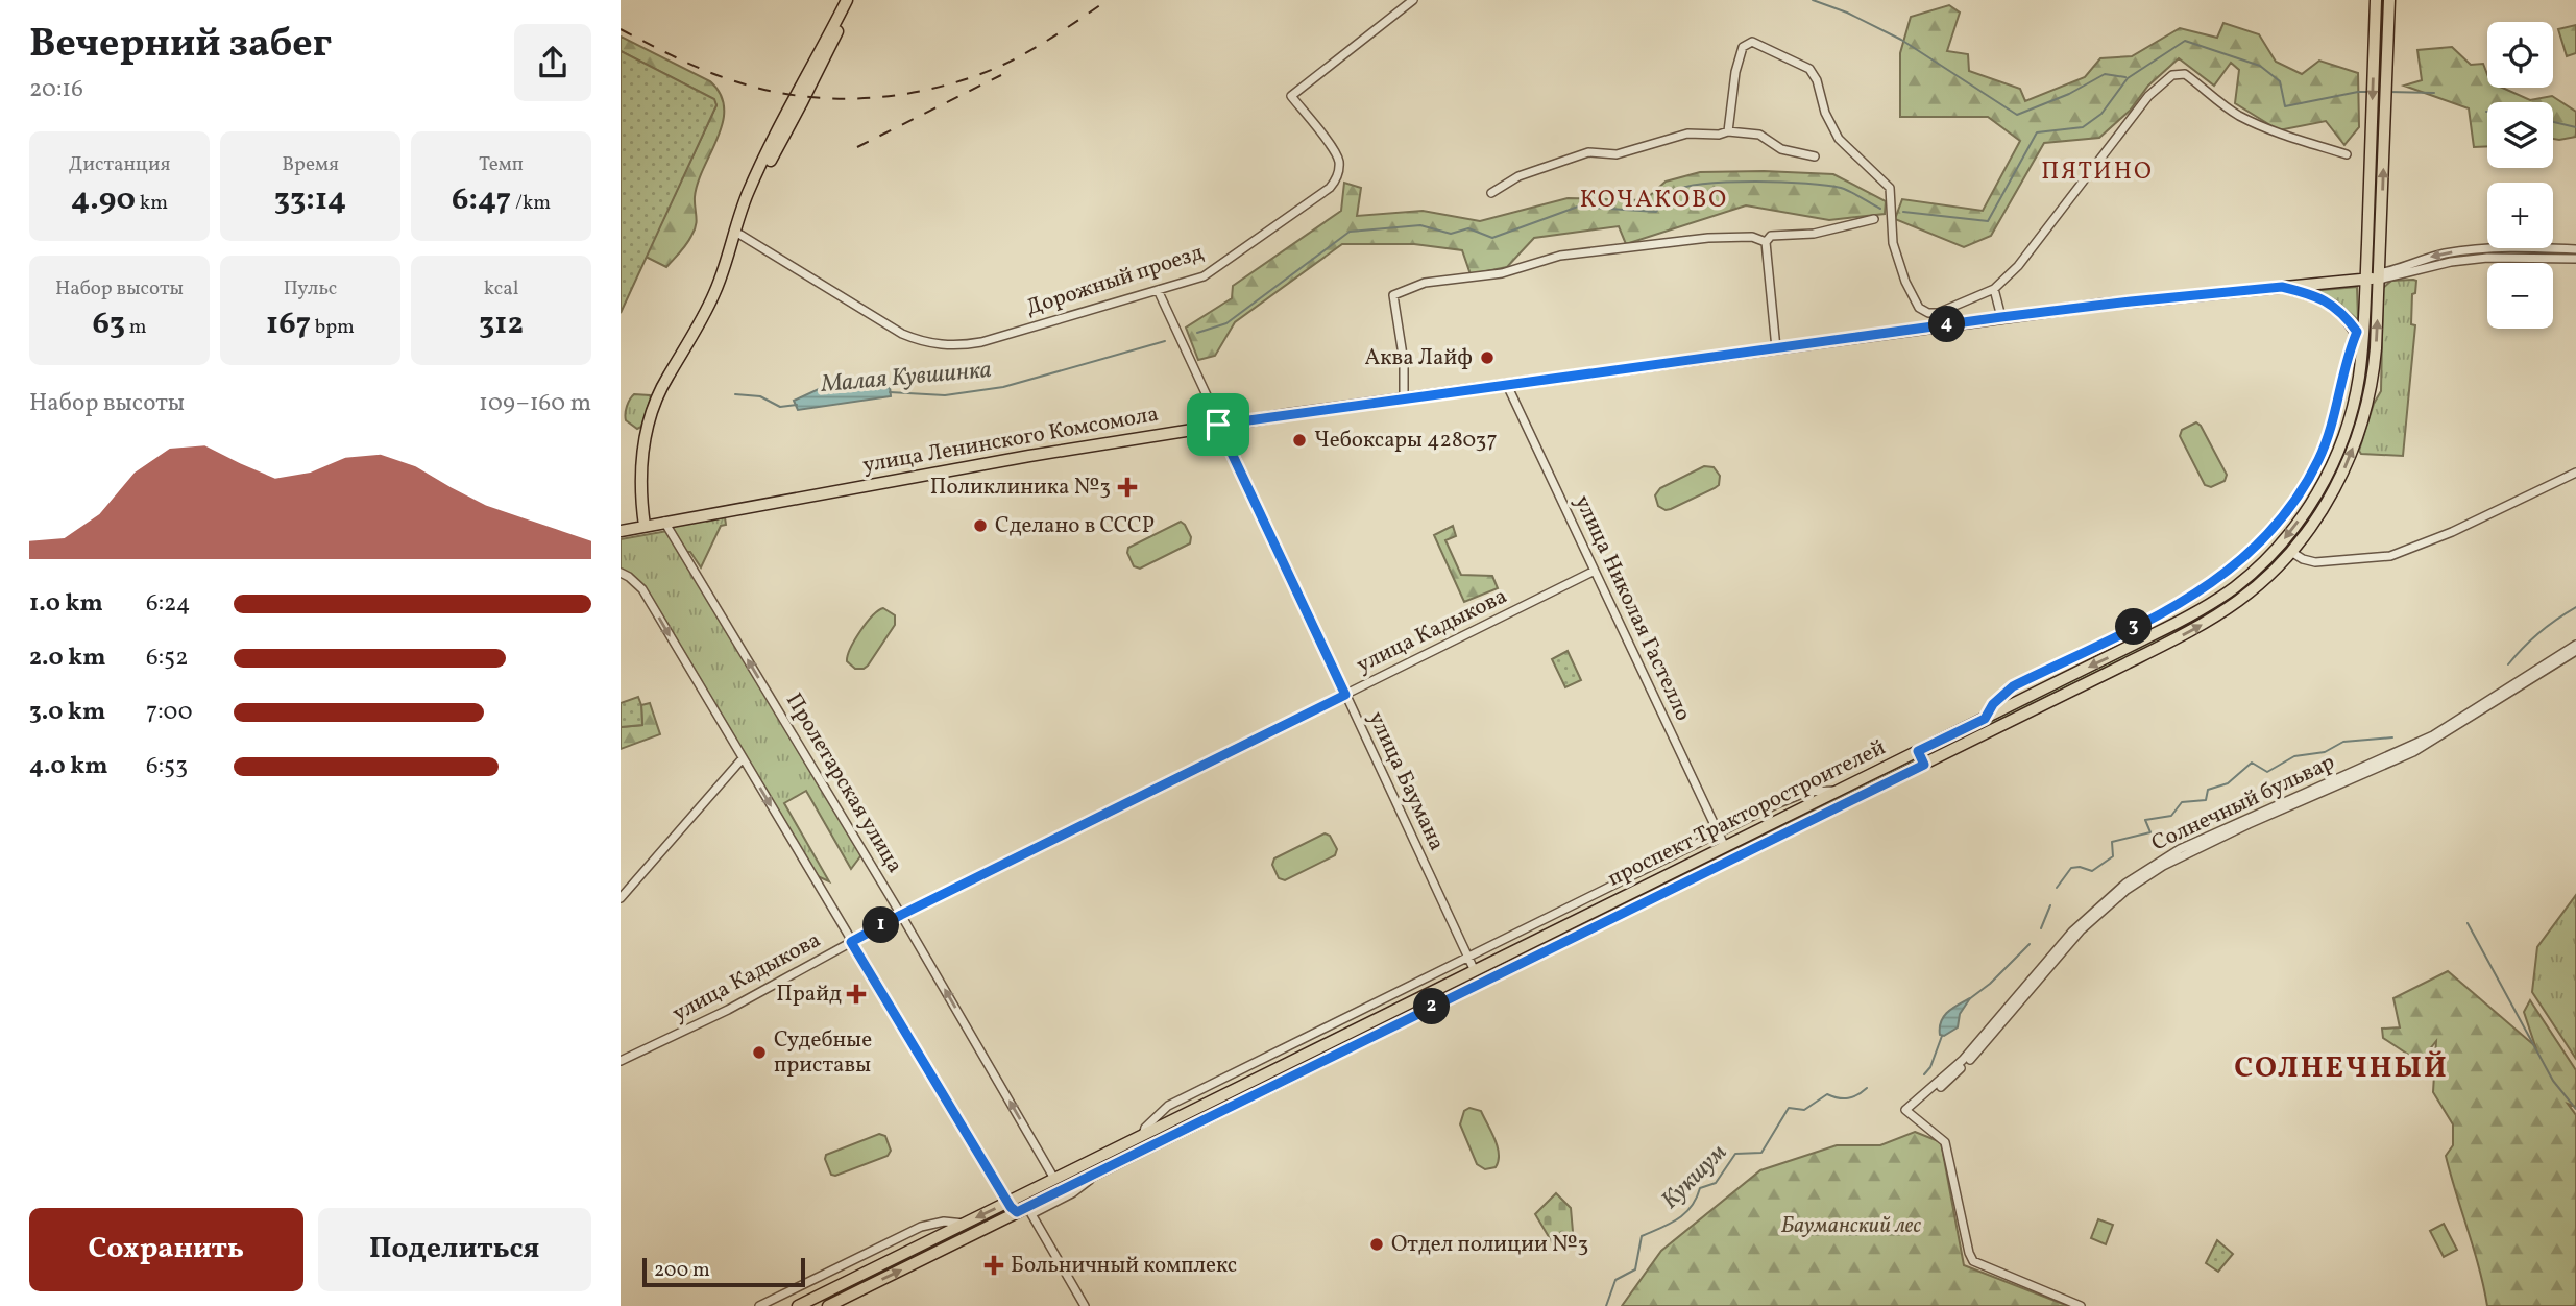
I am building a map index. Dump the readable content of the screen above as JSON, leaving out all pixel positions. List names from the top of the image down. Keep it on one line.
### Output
{"streets":{"main road":["улица Ленинского Комсомола","проспект Тракторостроителей"],"street":["Дорожный проезд","улица Николая Гастелло","улица Кадыкова","улица Баумана","Пролетарская улица","Солнечный бульвар"]},"crossings":[["Дорожный проезд","улица Баумана"],["улица Ленинского Комсомола","улица Николая Гастелло"],["улица Ленинского Комсомола","улица Баумана"],["улица Ленинского Комсомола","Пролетарская улица"],["улица Ленинского Комсомола","проспект Тракторостроителей"],["улица Николая Гастелло","улица Кадыкова"],["улица Николая Гастелло","проспект Тракторостроителей"],["улица Кадыкова","улица Баумана"],["улица Кадыкова","Пролетарская улица"],["улица Баумана","проспект Тракторостроителей"],["Пролетарская улица","проспект Тракторостроителей"]],"districts":["ПЯТИНО","КОЧАКОВО","СОЛНЕЧНЫЙ"],"water":["Малая Кувшинка","Кукшум"],"parks":["Бауманский лес"],"places":{"other":["Аква Лайф","Чебоксары 428037","Сделано в СССР","Судебные приставы","Отдел полиции №3"],"health":["Поликлиника №3","Прайд","Больничный комплекс"]},"scale_bar":"200 m","page":{"heading":["Вечерний забег","20:16"],"map_buttons":["+","−"],"stats":[["Дистанция","4.90 km"],["Время","33:14"],["Темп","6:47 /km"],["Набор высоты","63 m"],["Пульс","167 bpm"],["kcal","312"]],"pins":["4","3","1","2"],"chart":["Набор высоты","109–160 m"],"list":[{"name":"1.0 km","note":"6:24"},{"name":"2.0 km","note":"6:52"},{"name":"3.0 km","note":"7:00"},{"name":"4.0 km","note":"6:53"}],"buttons":["Сохранить","Поделиться"],"scale":"200 m"}}
